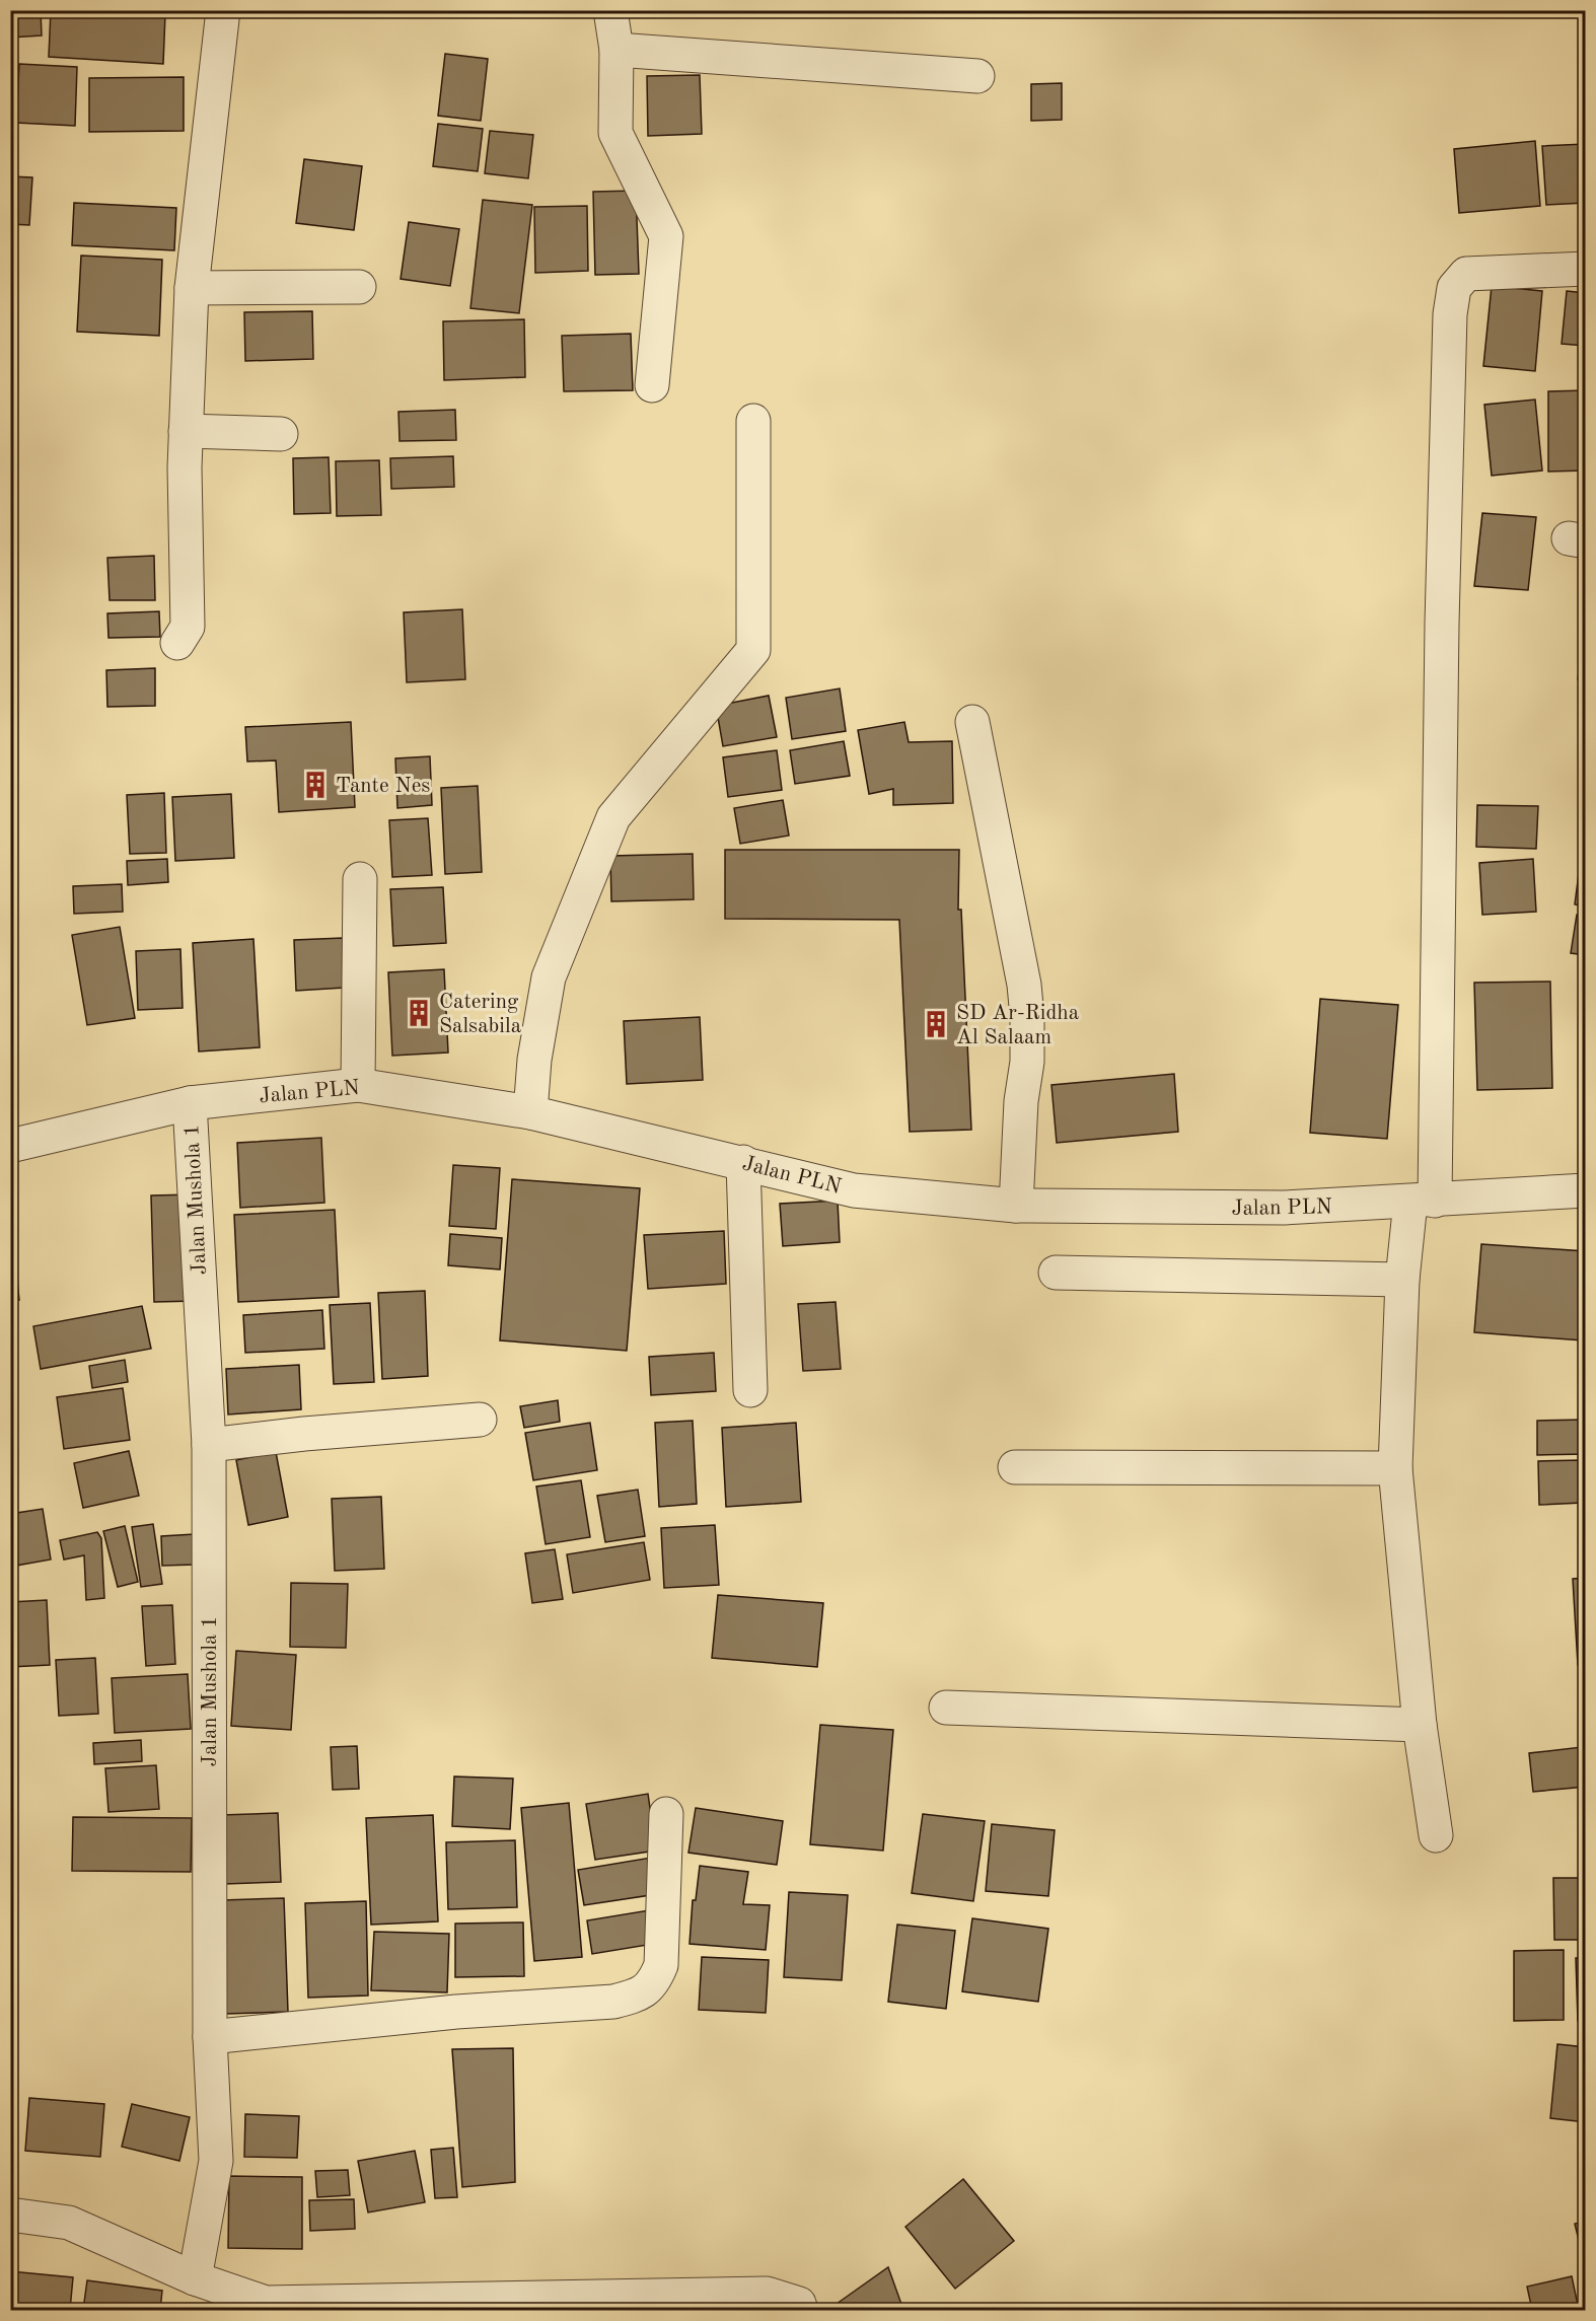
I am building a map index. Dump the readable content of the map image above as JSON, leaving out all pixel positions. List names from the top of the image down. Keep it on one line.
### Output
{"streets":{"street":["Jalan PLN","Jalan Mushola 1"]},"crossings":[["Jalan PLN","Jalan Mushola 1"]],"places":{"building":["Tante Nes","Catering Salsabila","SD Ar-Ridha Al Salaam"]}}
